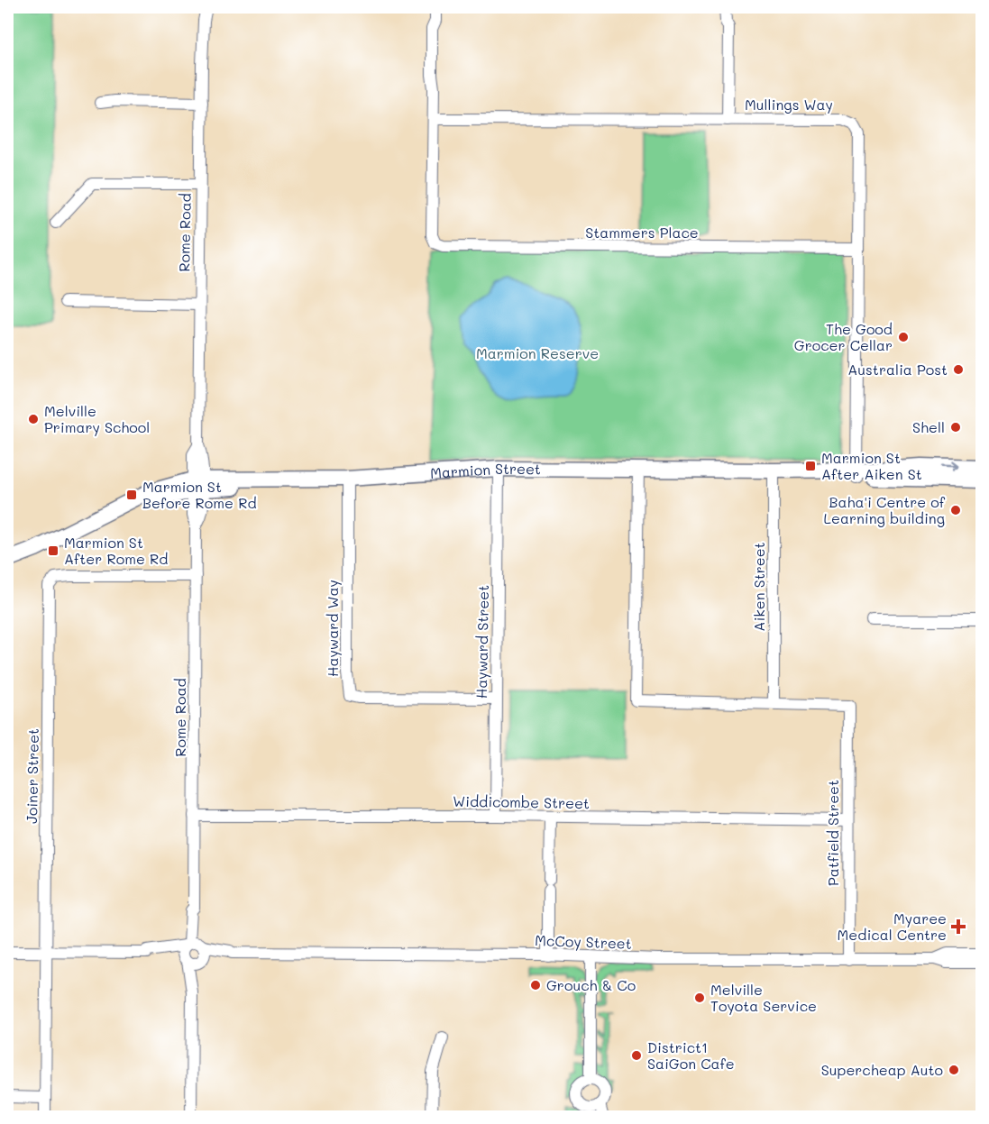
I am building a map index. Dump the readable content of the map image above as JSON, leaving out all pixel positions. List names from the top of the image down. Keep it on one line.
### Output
{"streets":{"main road":["Marmion Street"],"street":["Mullings Way","Rome Road","Stammers Place","Aiken Street","Hayward Way","Hayward Street","Joiner Street","Widdicombe Street","Patfield Street","McCoy Street"]},"crossings":[["Mullings Way","Stammers Place"],["Mullings Way","Marmion Street"],["Rome Road","Marmion Street"],["Rome Road","Joiner Street"],["Rome Road","Widdicombe Street"],["Rome Road","McCoy Street"],["Marmion Street","Aiken Street"],["Marmion Street","Hayward Way"],["Marmion Street","Hayward Street"],["Aiken Street","Patfield Street"],["Hayward Way","Hayward Street"],["Hayward Street","Widdicombe Street"],["Joiner Street","McCoy Street"],["Widdicombe Street","Patfield Street"],["Patfield Street","McCoy Street"]],"parks":["Marmion Reserve"],"places":{"other":["The Good Grocer Cellar","Australia Post","Melville Primary School","Shell","Baha'i Centre of Learning building","Grouch & Co","Melville Toyota Service","District1 SaiGon Cafe","Supercheap Auto"],"transit":["Marmion St After Aiken St","Marmion St Before Rome Rd","Marmion St After Rome Rd"],"health":["Myaree Medical Centre"]}}
